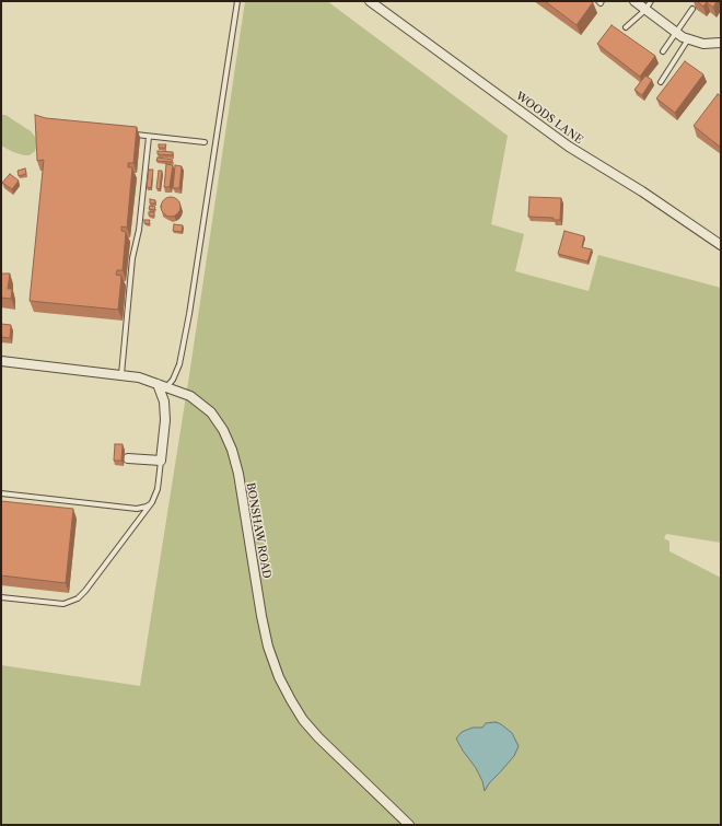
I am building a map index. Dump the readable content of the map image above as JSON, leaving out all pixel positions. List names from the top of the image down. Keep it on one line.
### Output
{"streets":{"street":["WOODS LANE","BONSHAW ROAD"]}}
